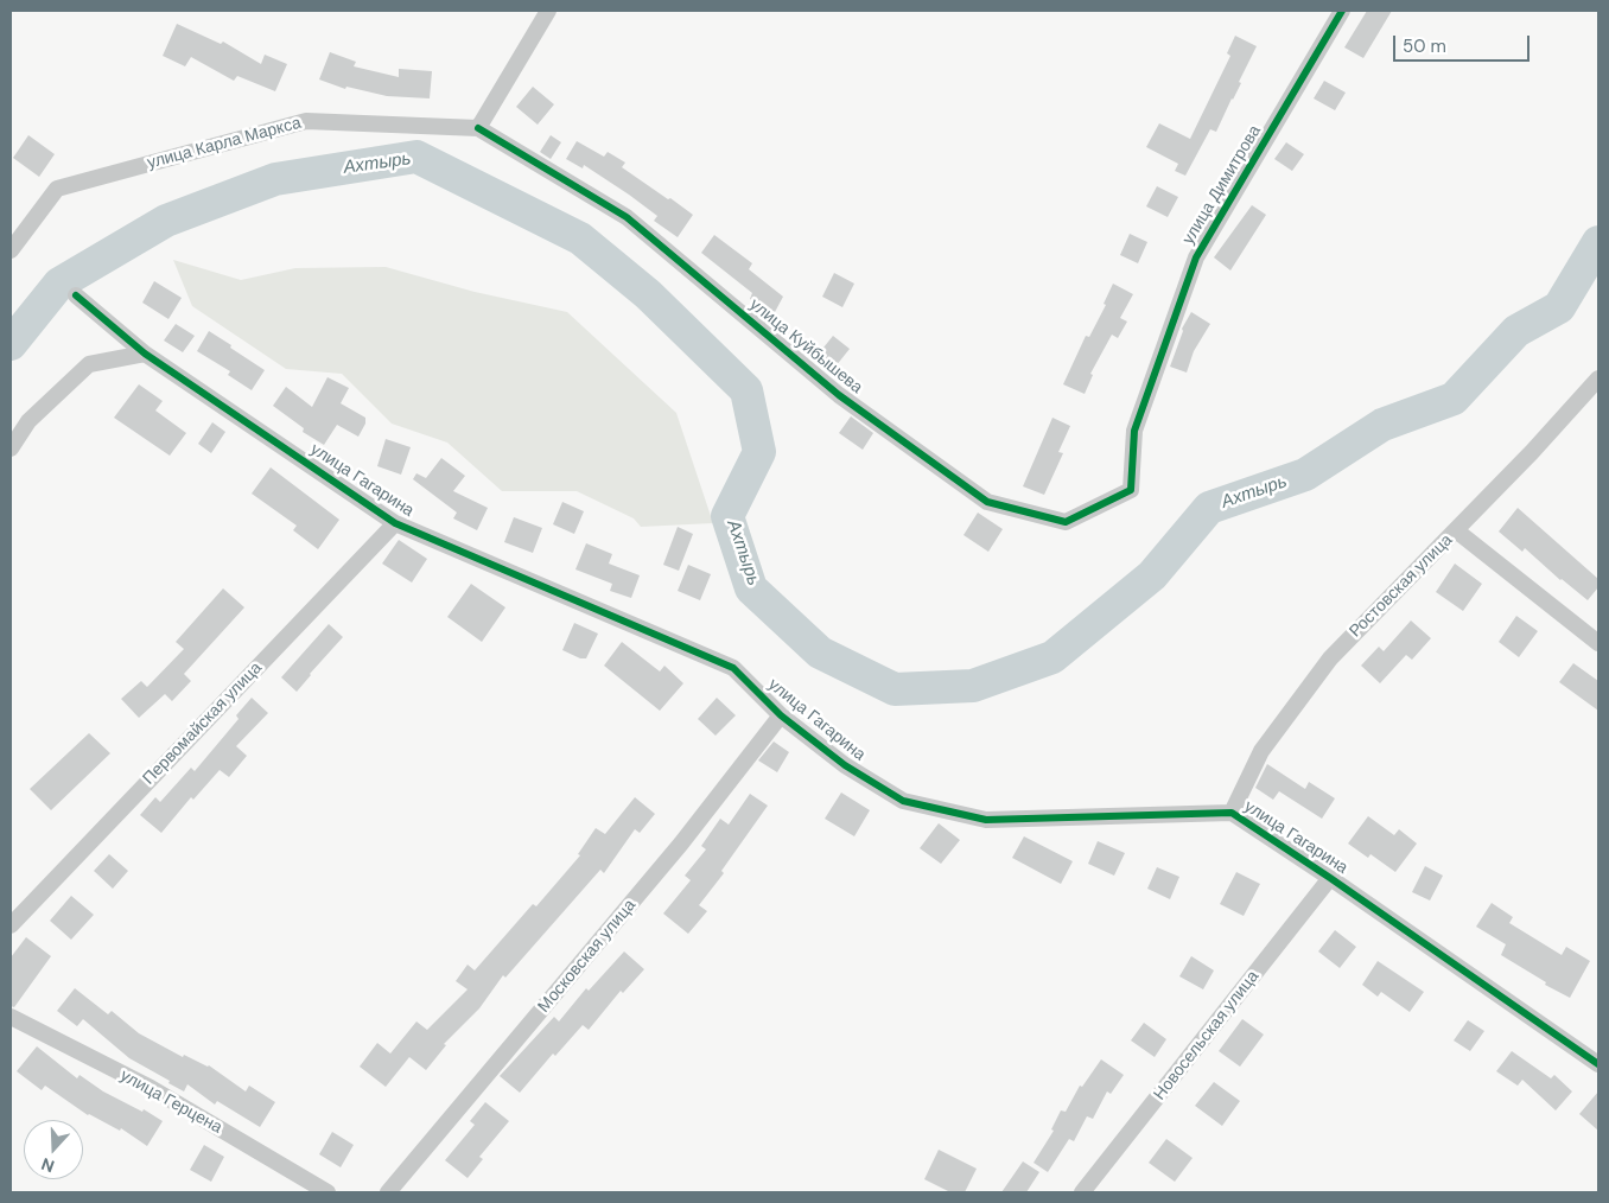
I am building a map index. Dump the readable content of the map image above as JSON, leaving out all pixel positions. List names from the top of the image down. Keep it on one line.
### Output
{"streets":{"street":["улица Карла Маркса","улица Димитрова","улица Куйбышева","улица Гагарина","Ростовская улица","Первомайская улица","Московская улица","Новосельская улица","улица Герцена"]},"crossings":[["улица Карла Маркса","улица Куйбышева"],["улица Димитрова","улица Куйбышева"],["улица Гагарина","Ростовская улица"],["улица Гагарина","Первомайская улица"],["улица Гагарина","Московская улица"],["улица Гагарина","Новосельская улица"]],"water":["Ахтырь"],"scale_bar":"50 m","north":"bottom"}
